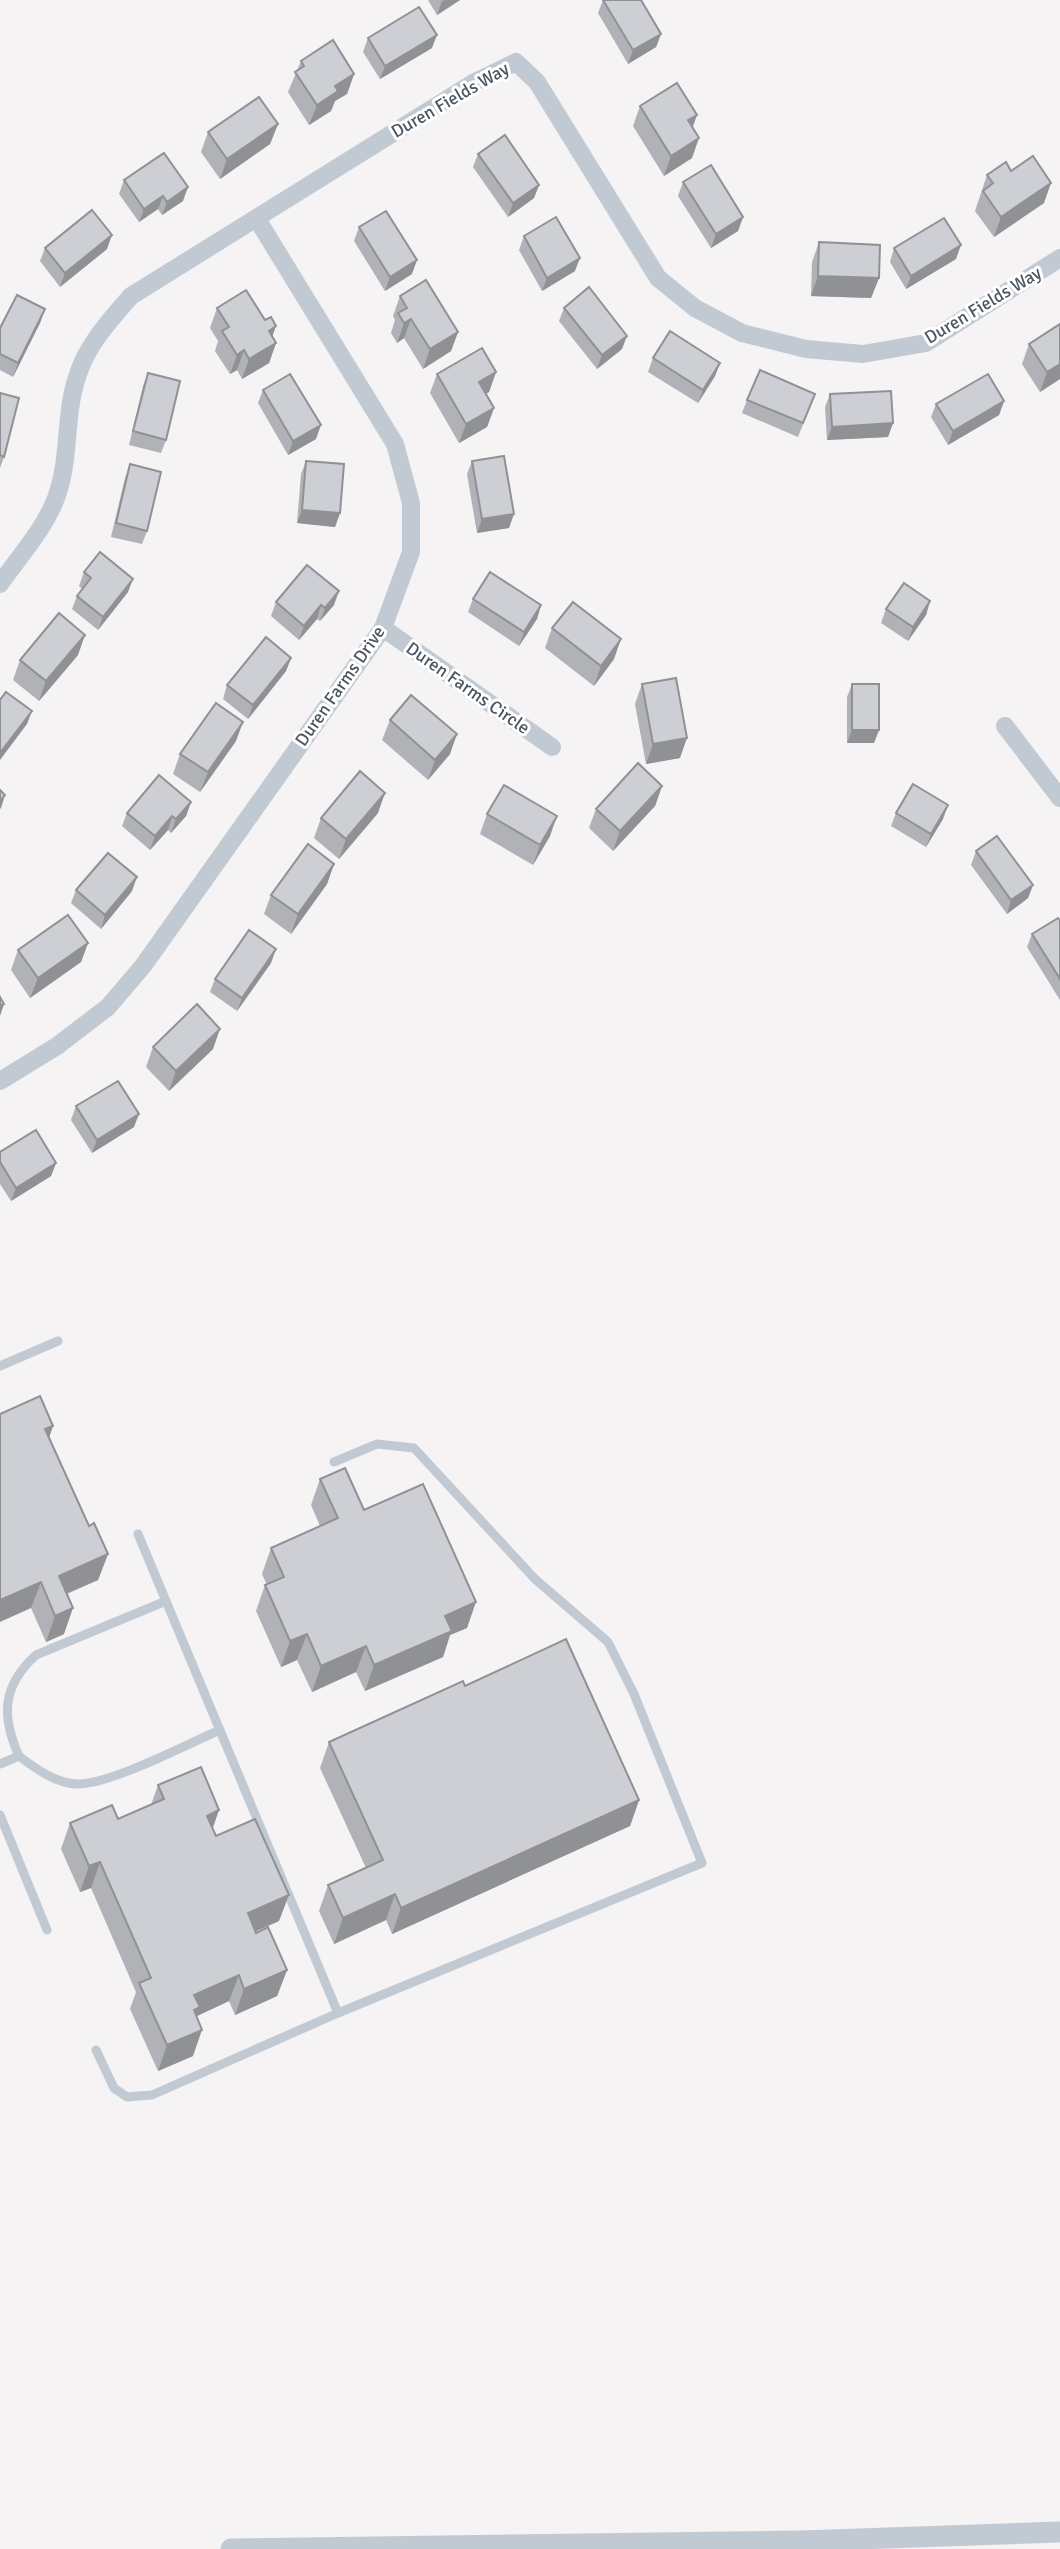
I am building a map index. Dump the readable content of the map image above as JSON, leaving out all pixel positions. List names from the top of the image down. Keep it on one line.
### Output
{"streets":{"street":["Duren Fields Way","Duren Farms Drive","Duren Farms Circle"]},"crossings":[["Duren Fields Way","Duren Farms Drive"],["Duren Farms Drive","Duren Farms Circle"]]}
